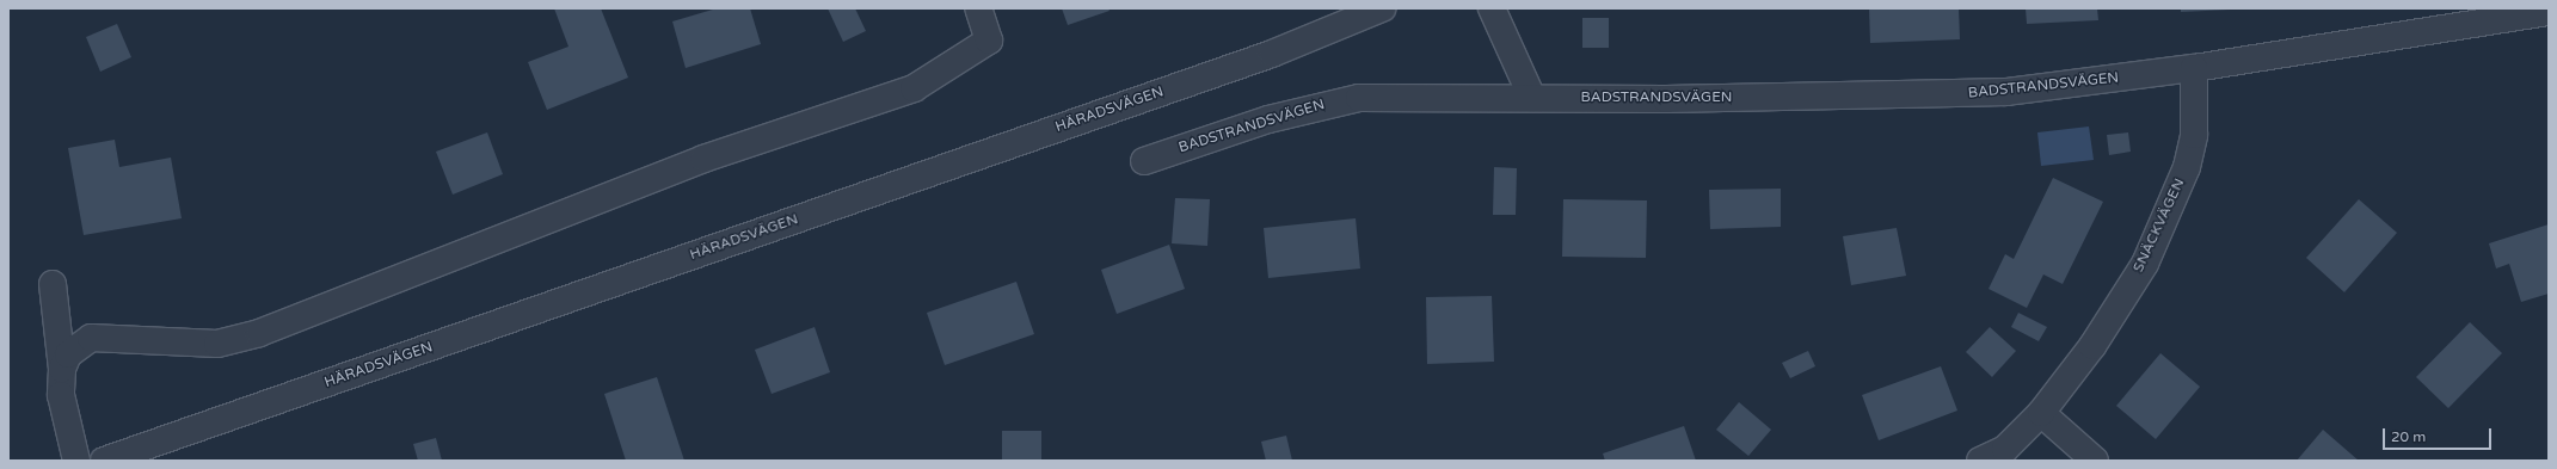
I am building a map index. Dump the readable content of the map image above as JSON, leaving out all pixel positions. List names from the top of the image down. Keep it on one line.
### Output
{"streets":{"street":["BADSTRANDSVÄGEN","HÄRADSVÄGEN","SNÄCKVÄGEN"]},"crossings":[["BADSTRANDSVÄGEN","SNÄCKVÄGEN"]],"scale_bar":"20 m"}
